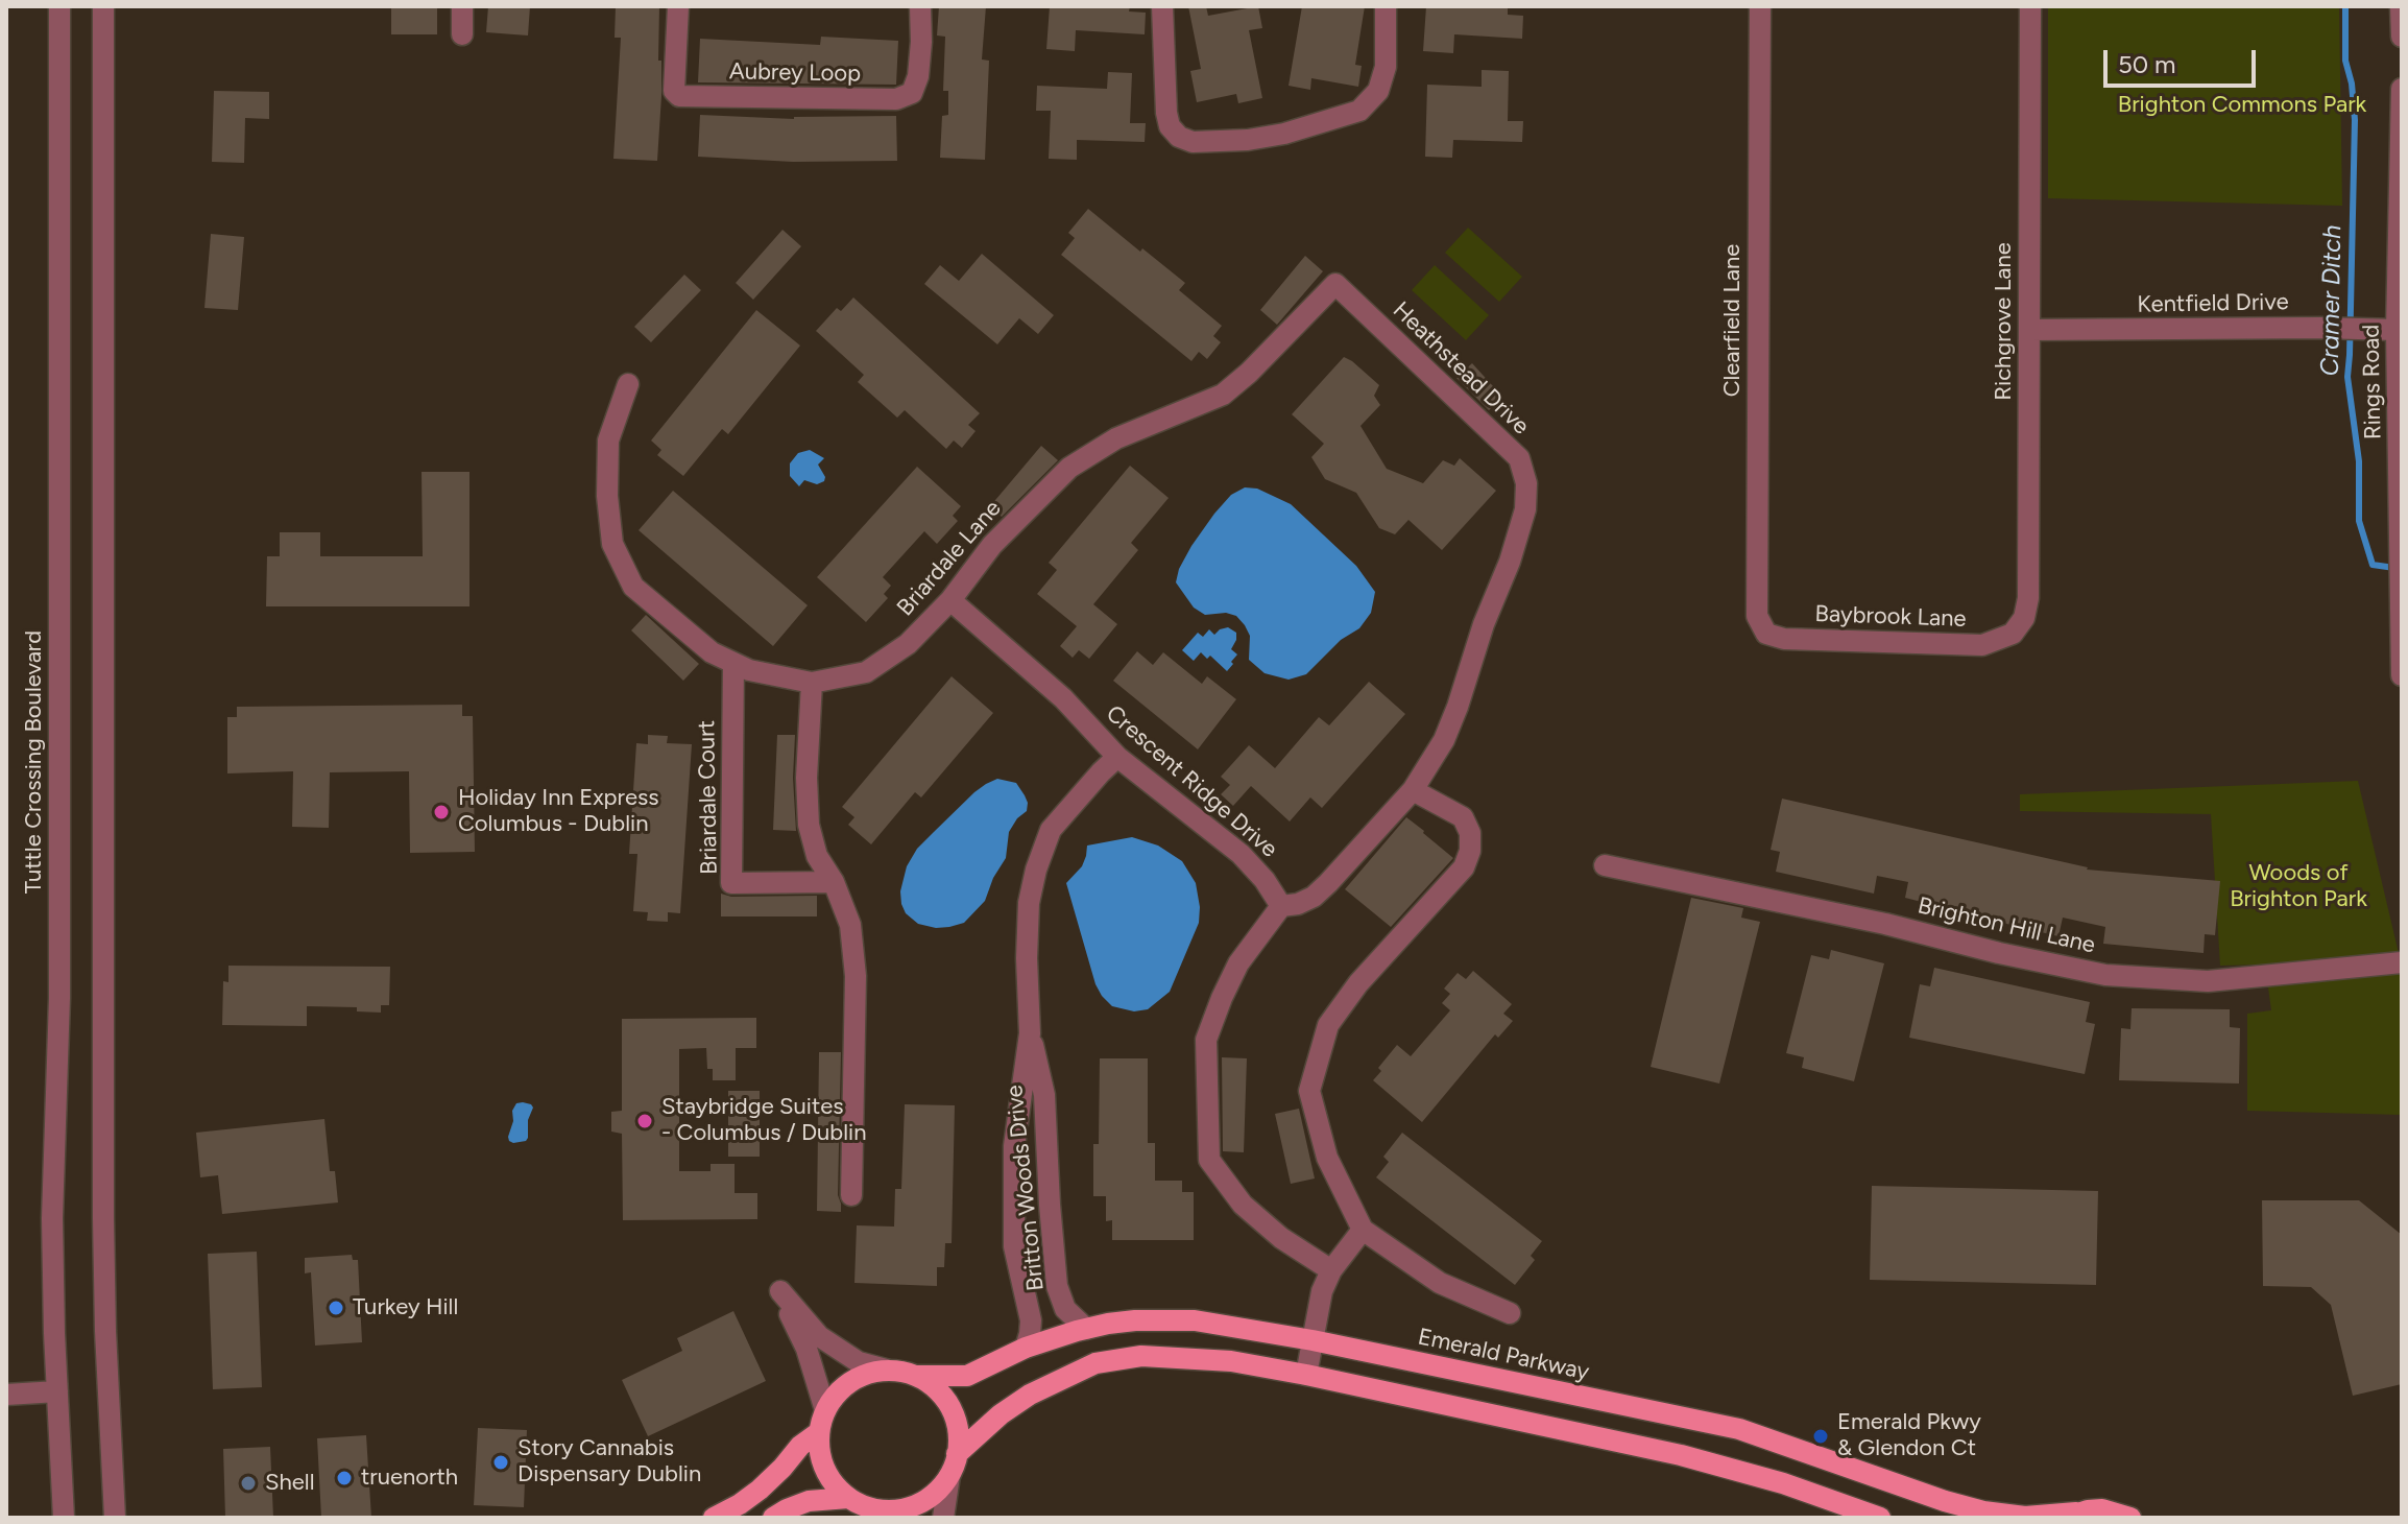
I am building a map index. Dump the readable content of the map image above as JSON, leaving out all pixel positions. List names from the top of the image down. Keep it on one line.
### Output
{"streets":{"main road":["Emerald Parkway"],"street":["Aubrey Loop","Kentfield Drive","Clearfield Lane","Richgrove Lane","Heathstead Drive","Rings Road","Briardale Lane","Baybrook Lane","Tuttle Crossing Boulevard","Crescent Ridge Drive","Briardale Court","Brighton Hill Lane","Britton Woods Drive"]},"crossings":[["Kentfield Drive","Richgrove Lane"],["Kentfield Drive","Rings Road"],["Clearfield Lane","Baybrook Lane"],["Richgrove Lane","Baybrook Lane"],["Heathstead Drive","Briardale Lane"],["Heathstead Drive","Crescent Ridge Drive"],["Briardale Lane","Crescent Ridge Drive"],["Briardale Lane","Briardale Court"],["Crescent Ridge Drive","Britton Woods Drive"],["Britton Woods Drive","Emerald Parkway"]],"water":["Cramer Ditch"],"parks":["Brighton Commons Park","Woods of Brighton Park"],"places":["Holiday Inn Express Columbus - Dublin","Staybridge Suites - Columbus / Dublin","Turkey Hill","Emerald Pkwy & Glendon Ct","Story Cannabis Dispensary Dublin","truenorth","Shell"],"scale_bar":"50 m"}
